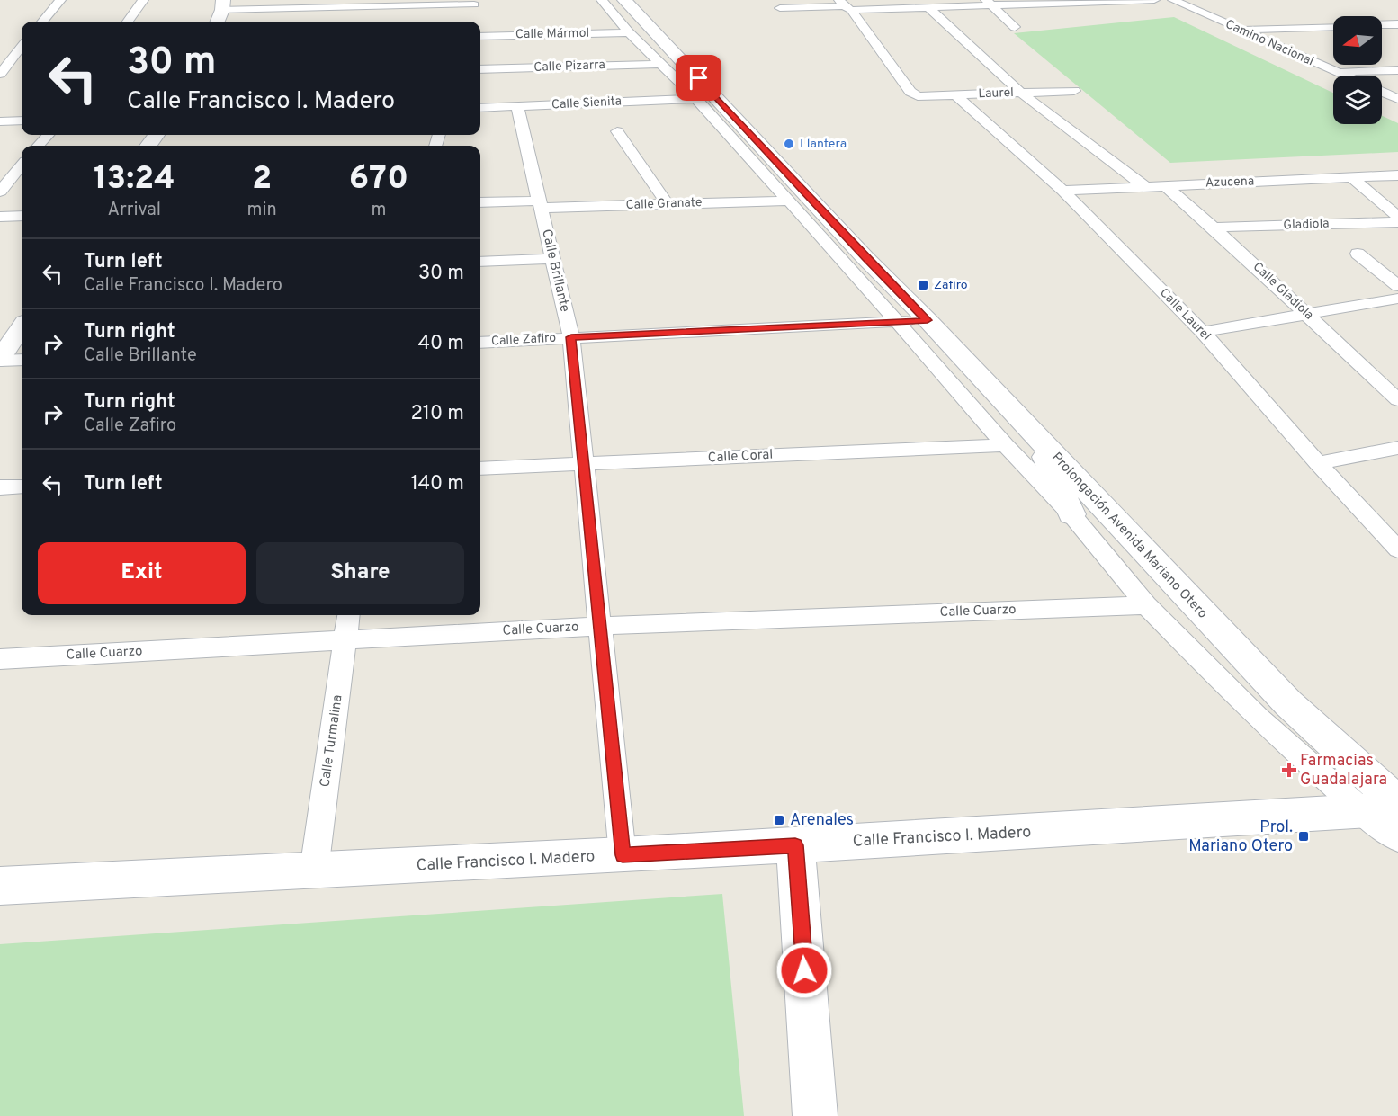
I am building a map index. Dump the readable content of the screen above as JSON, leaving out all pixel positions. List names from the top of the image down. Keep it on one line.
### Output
{"streets":{"main road":["Prolongación Avenida Mariano Otero","Calle Francisco I. Madero"],"street":["Calle Mármol","Camino Nacional","Calle Pizarra","Laurel","Calle Sienita","Azucena","Calle Granate","Gladiola","Calle Brillante","Calle Gladiola","Calle Laurel","Calle Zafiro","Calle Coral","Calle Cuarzo","Calle Turmalina"]},"crossings":[["Calle Pizarra","Prolongación Avenida Mariano Otero"],["Laurel","Calle Laurel"],["Calle Sienita","Calle Brillante"],["Azucena","Calle Gladiola"],["Azucena","Calle Laurel"],["Calle Granate","Calle Brillante"],["Gladiola","Calle Gladiola"],["Calle Brillante","Calle Zafiro"],["Calle Brillante","Calle Coral"],["Calle Brillante","Calle Cuarzo"],["Calle Brillante","Calle Francisco I. Madero"],["Calle Zafiro","Prolongación Avenida Mariano Otero"],["Calle Coral","Prolongación Avenida Mariano Otero"],["Prolongación Avenida Mariano Otero","Calle Cuarzo"],["Prolongación Avenida Mariano Otero","Calle Francisco I. Madero"],["Calle Cuarzo","Calle Turmalina"],["Calle Turmalina","Calle Francisco I. Madero"]],"places":{"other":["Llantera"],"transit":["Zafiro","Arenales","Prol. Mariano Otero"],"health":["Farmacias Guadalajara"]},"north":"left","page":{"turn":["30 m","Calle Francisco I. Madero"],"eta":["13:24","Arrival","2","min","670","m"],"list":[{"name":"Turn left","note":"Calle Francisco I. Madero","value":"30 m"},{"name":"Turn right","note":"Calle Brillante","value":"40 m"},{"name":"Turn right","note":"Calle Zafiro","value":"210 m"},{"name":"Turn left","value":"140 m"}],"buttons":["Exit","Share"]}}
